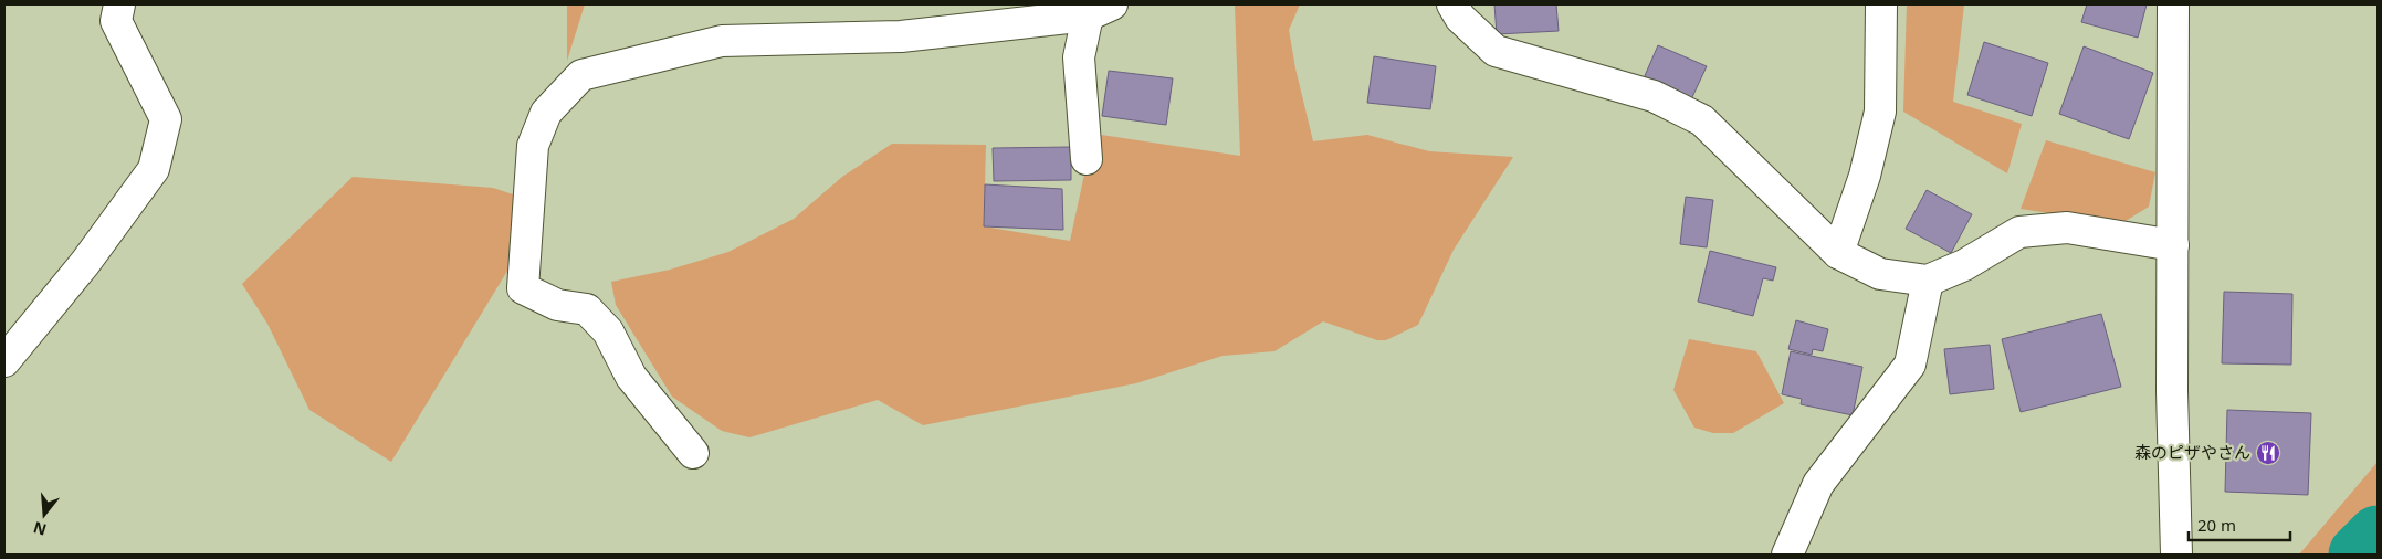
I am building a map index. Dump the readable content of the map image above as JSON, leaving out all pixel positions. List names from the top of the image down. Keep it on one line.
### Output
{"places":{"restaurant":["森のピザやさん"]},"scale_bar":"20 m","north":"bottom"}
